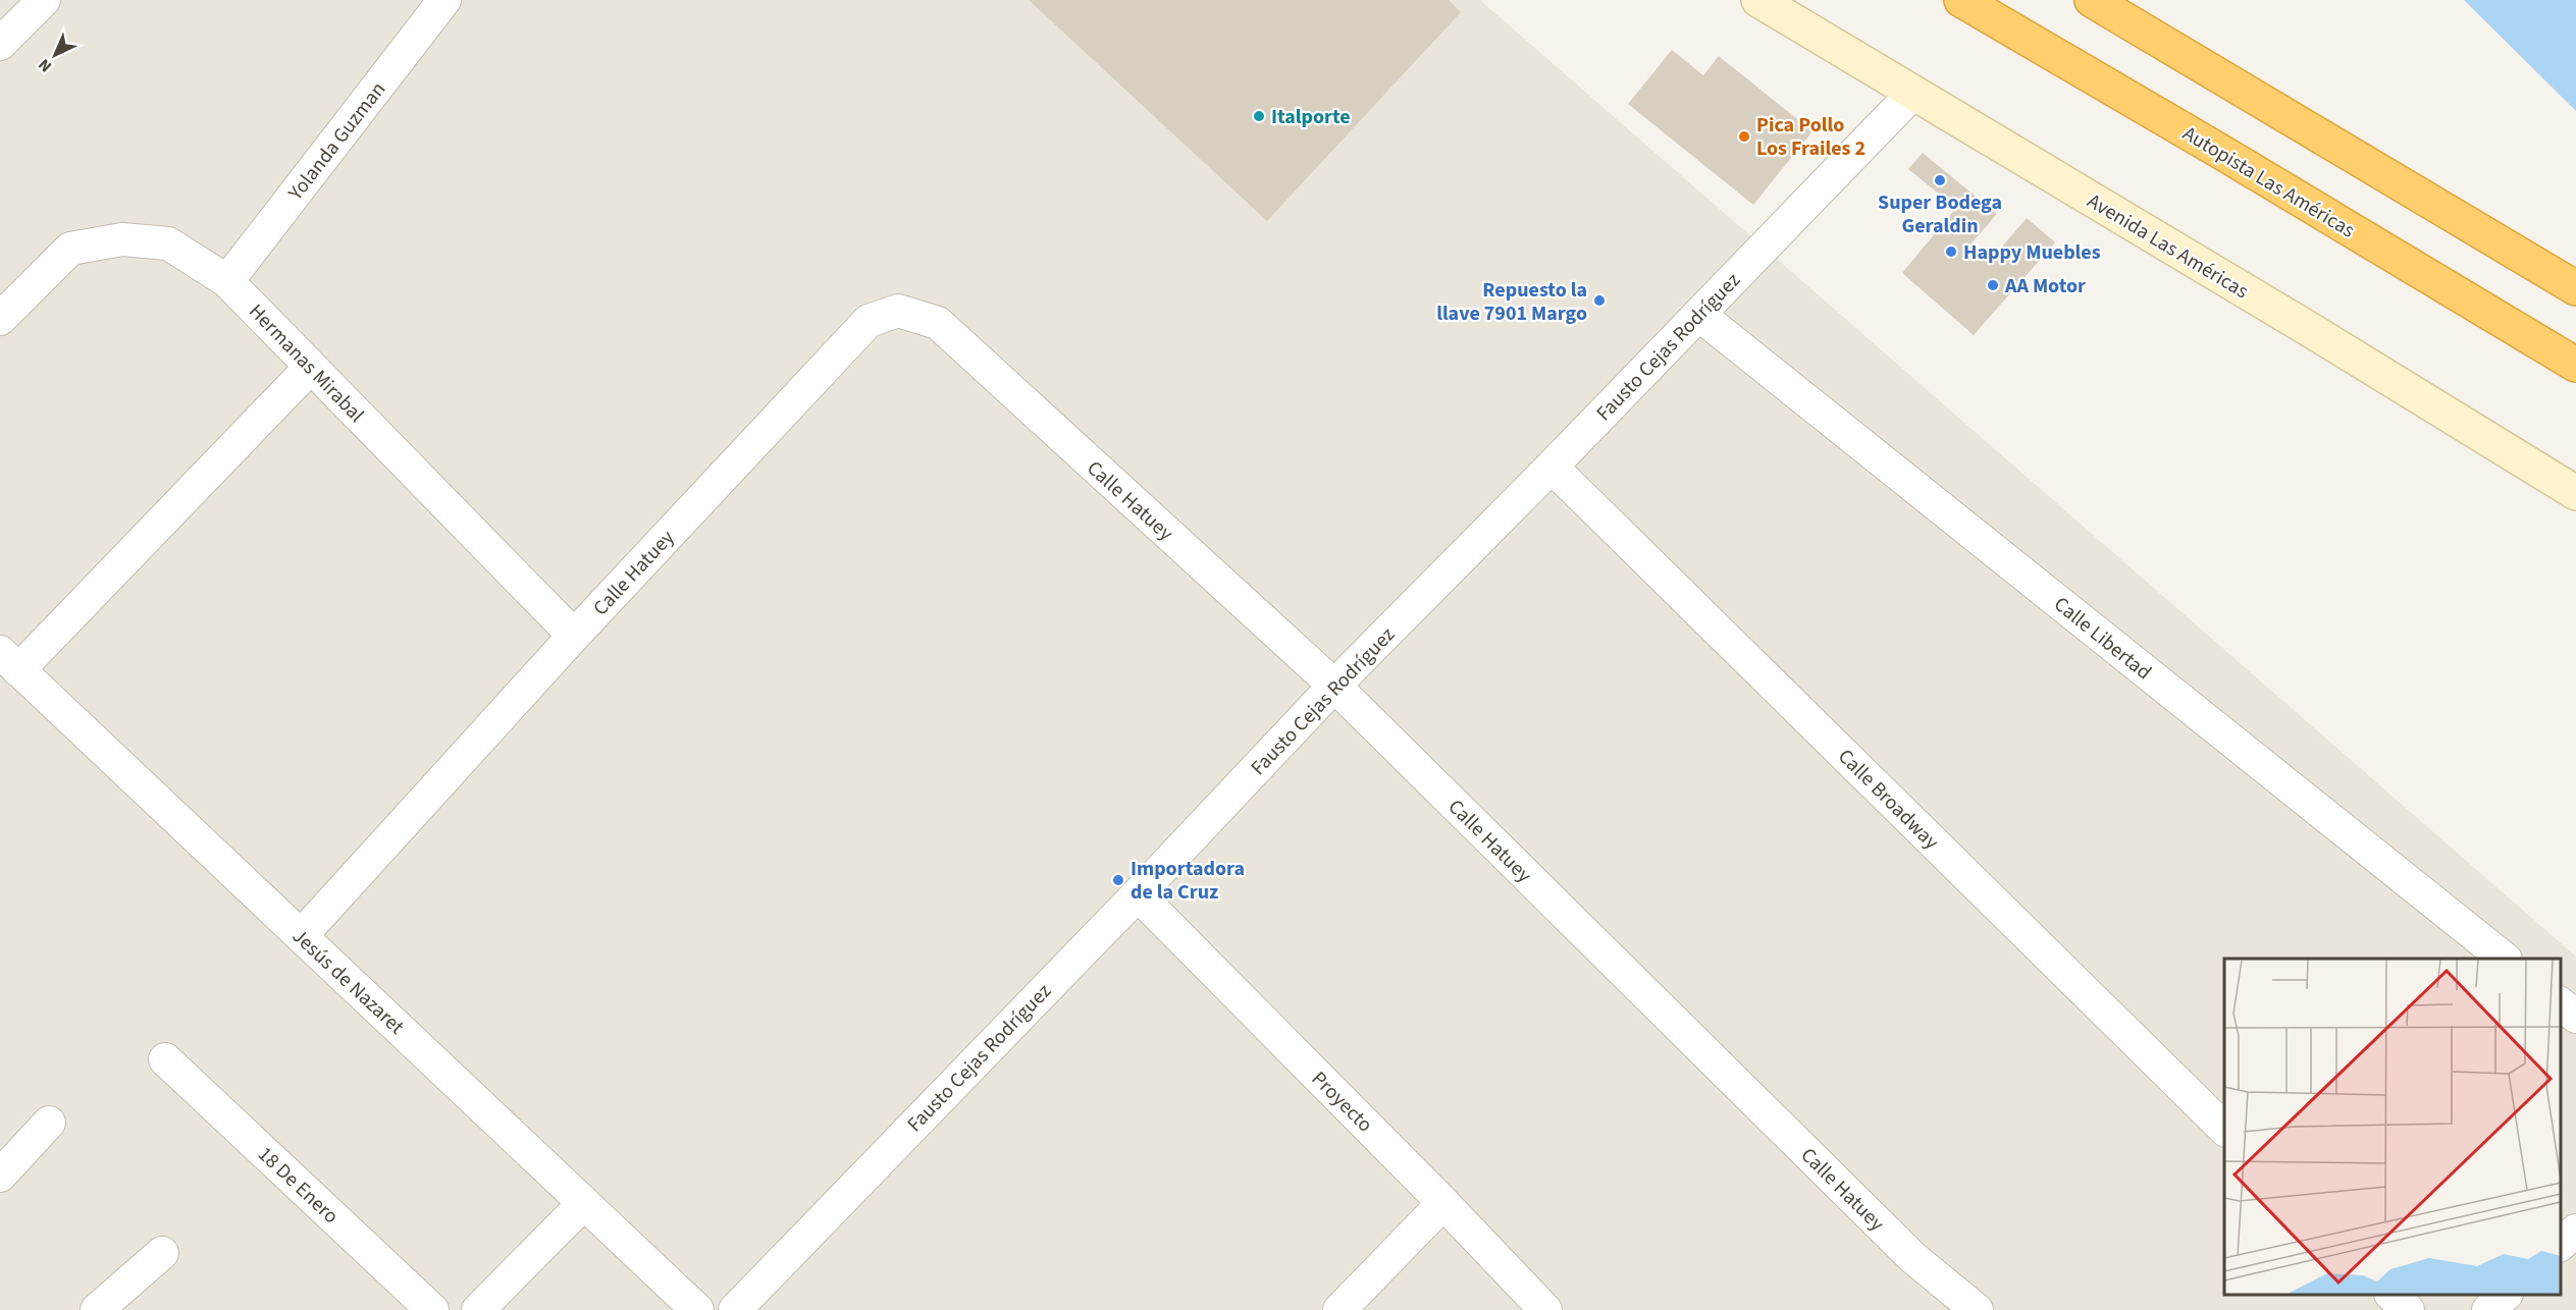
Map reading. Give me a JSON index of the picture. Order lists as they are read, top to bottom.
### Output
{
  "streets": {
    "highway": ["Autopista Las Américas"],
    "main road": ["Avenida Las Américas"],
    "street": [
      "Yolanda Guzman",
      "Fausto Cejas Rodríguez",
      "Hermanas Mirabal",
      "Calle Hatuey",
      "Calle Libertad",
      "Calle Broadway",
      "Jesús de Nazaret",
      "Proyecto",
      "18 De Enero"
    ]
  },
  "crossings": [
    ["Yolanda Guzman", "Hermanas Mirabal"],
    ["Avenida Las Américas", "Fausto Cejas Rodríguez"],
    ["Fausto Cejas Rodríguez", "Calle Hatuey"],
    ["Fausto Cejas Rodríguez", "Calle Libertad"],
    ["Fausto Cejas Rodríguez", "Calle Broadway"],
    ["Fausto Cejas Rodríguez", "Proyecto"],
    ["Hermanas Mirabal", "Calle Hatuey"],
    ["Calle Hatuey", "Jesús de Nazaret"]
  ],
  "places": [
    "Italporte",
    "Pica Pollo Los Frailes 2",
    "Super Bodega Geraldin",
    "Happy Muebles",
    "AA Motor",
    "Repuesto la llave 7901 Margo",
    "Importadora de la Cruz"
  ],
  "north": "bottom left"
}
